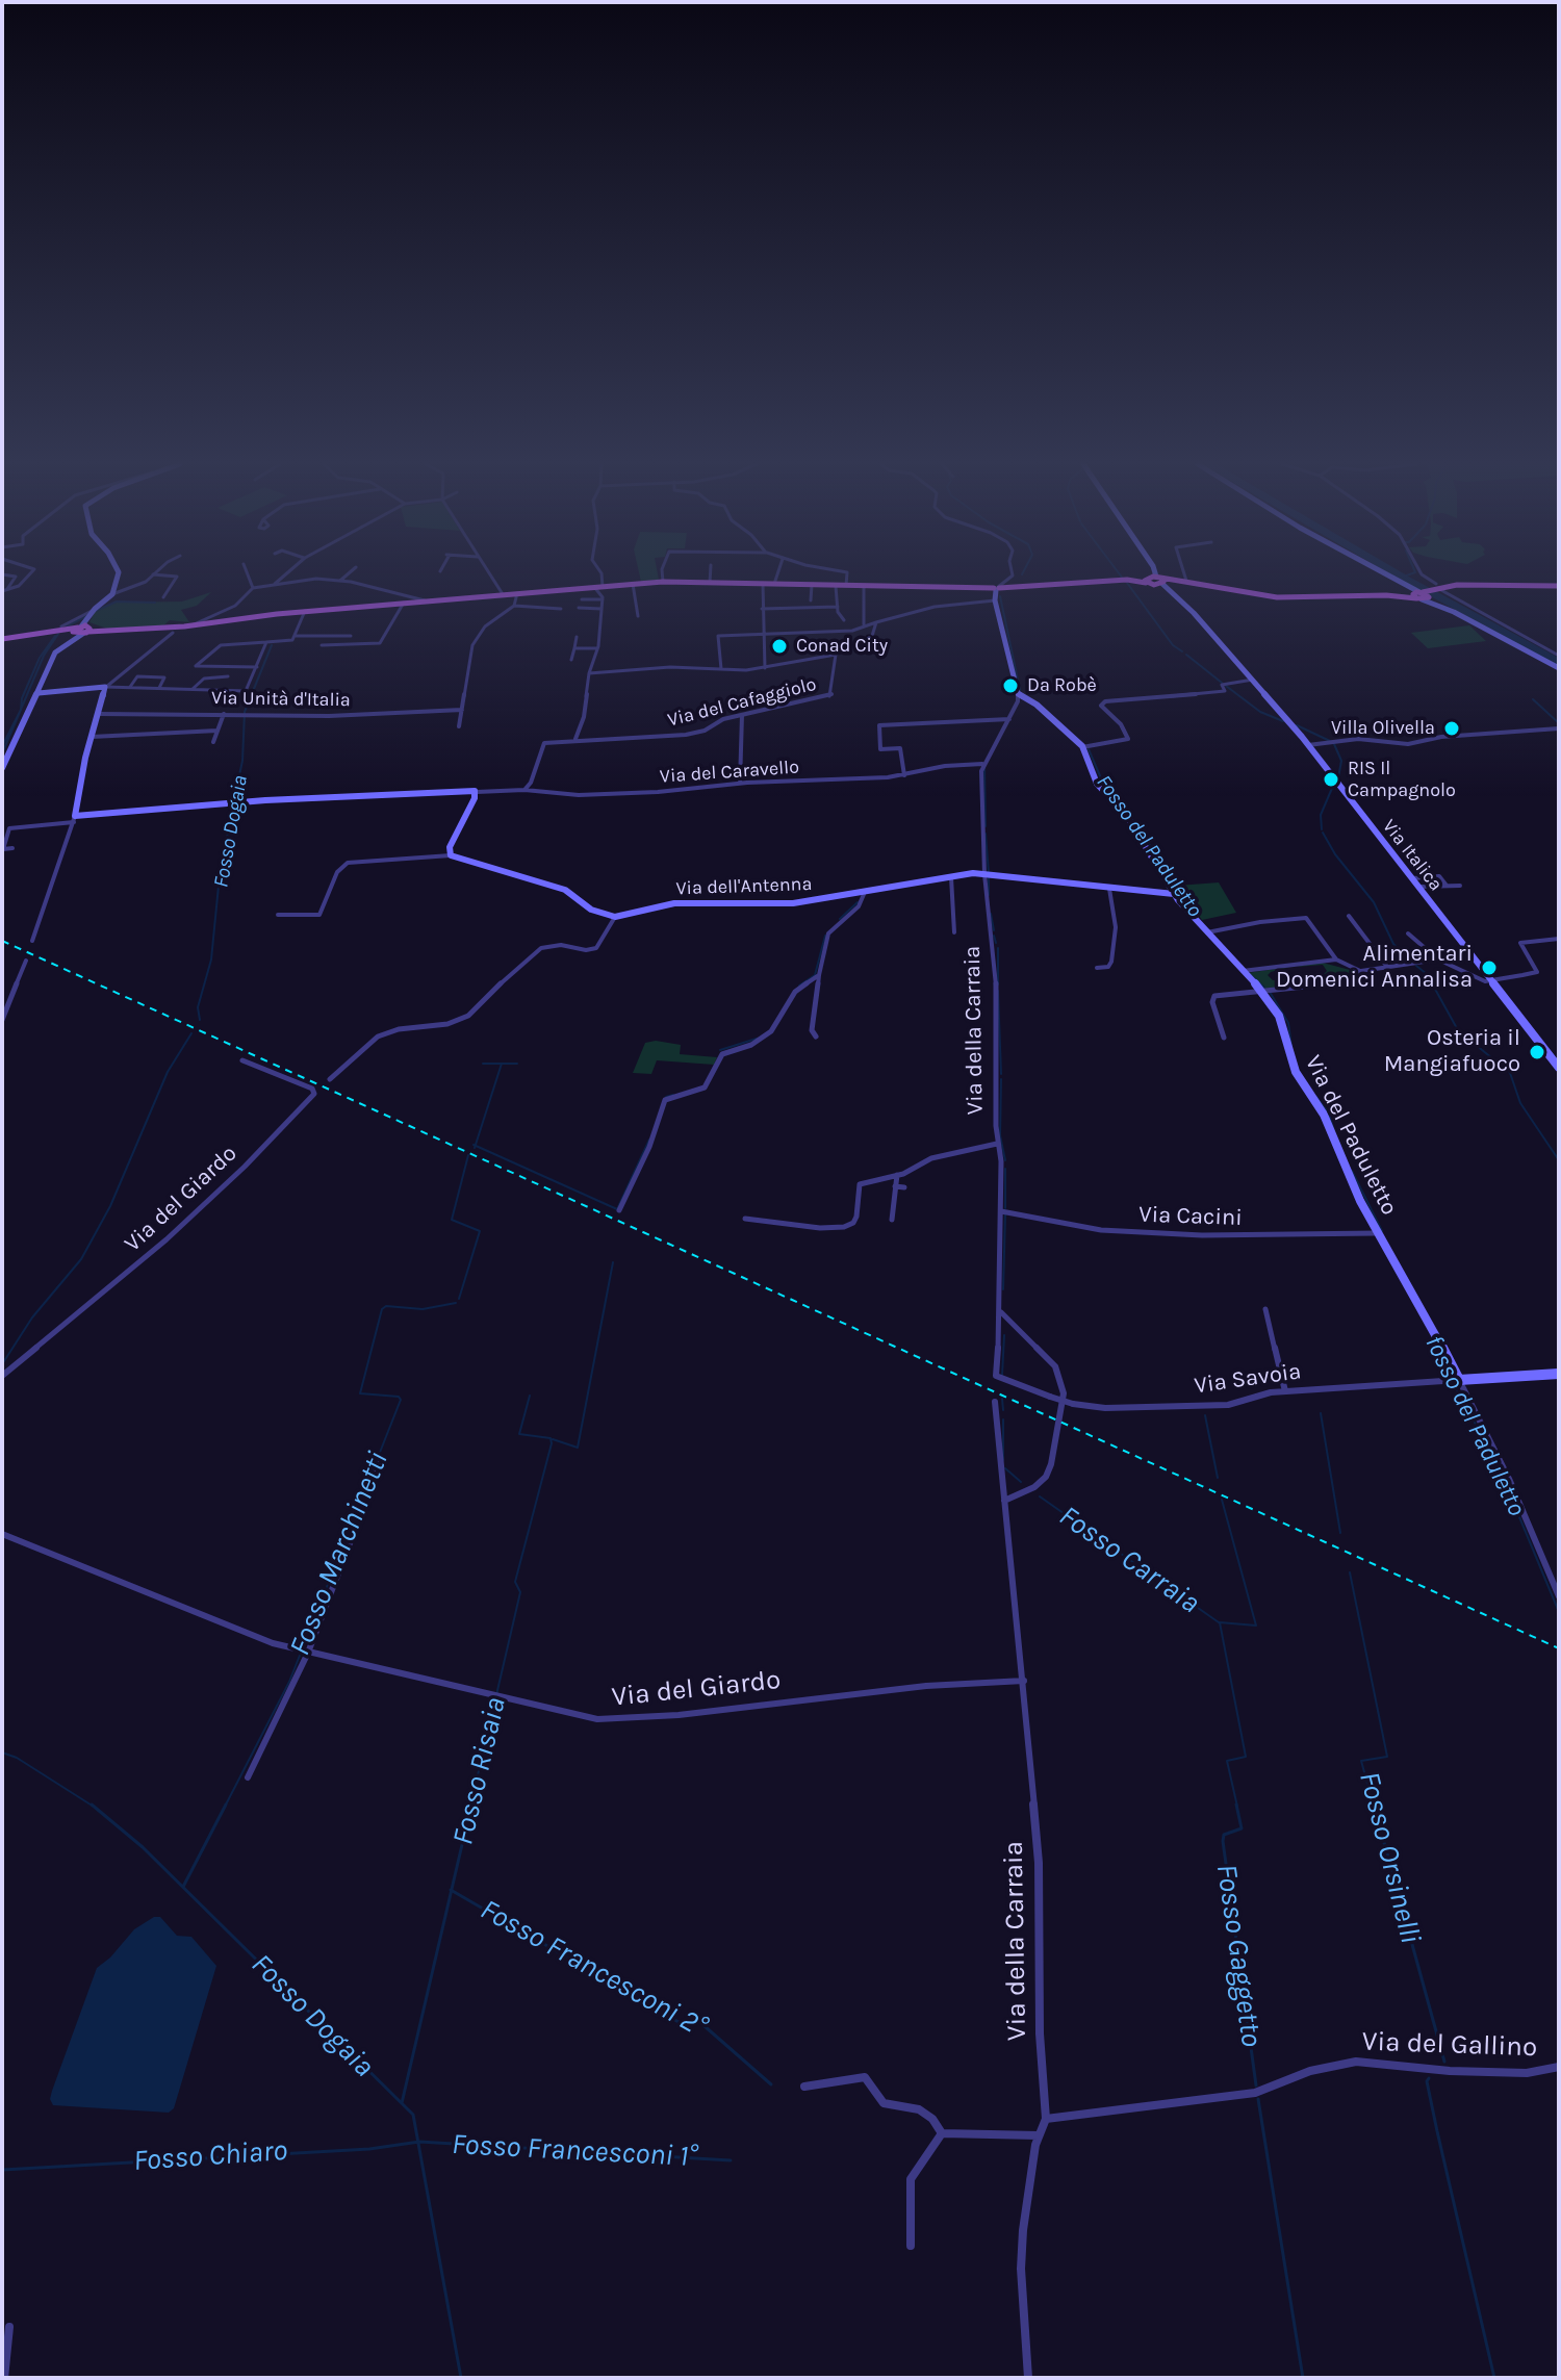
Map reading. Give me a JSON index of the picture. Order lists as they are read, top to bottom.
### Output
{
  "streets": {
    "street": [
      "Via Unità d'Italia",
      "Via del Cafaggiolo",
      "Via del Caravello",
      "Via Italica",
      "Via dell'Antenna",
      "Via della Carraia",
      "Via del Paduletto",
      "Via del Giardo",
      "Via Cacini",
      "Via Savoia",
      "Via del Gallino"
    ]
  },
  "crossings": [
    ["Via del Cafaggiolo", "Via del Caravello"],
    ["Via del Caravello", "Via della Carraia"],
    ["Via dell'Antenna", "Via della Carraia"],
    ["Via dell'Antenna", "Via del Paduletto"],
    ["Via della Carraia", "Via del Giardo"],
    ["Via della Carraia", "Via Cacini"],
    ["Via della Carraia", "Via Savoia"],
    ["Via della Carraia", "Via del Gallino"],
    ["Via del Paduletto", "Via Cacini"],
    ["Via del Paduletto", "Via Savoia"]
  ],
  "water": [
    "Fosso Dogaia",
    "Fosso del Paduletto",
    "fosso del Paduletto",
    "Fosso Marchinetti",
    "Fosso Carraia",
    "Fosso Risaia",
    "Fosso Orsinelli",
    "Fosso Gaggetto",
    "Fosso Francesconi 2°",
    "Fosso Francesconi 1°",
    "Fosso Chiaro"
  ],
  "places": [
    "Conad City",
    "Da Robè",
    "Villa Olivella",
    "RIS Il Campagnolo",
    "Alimentari Domenici Annalisa",
    "Osteria il Mangiafuoco"
  ]
}
